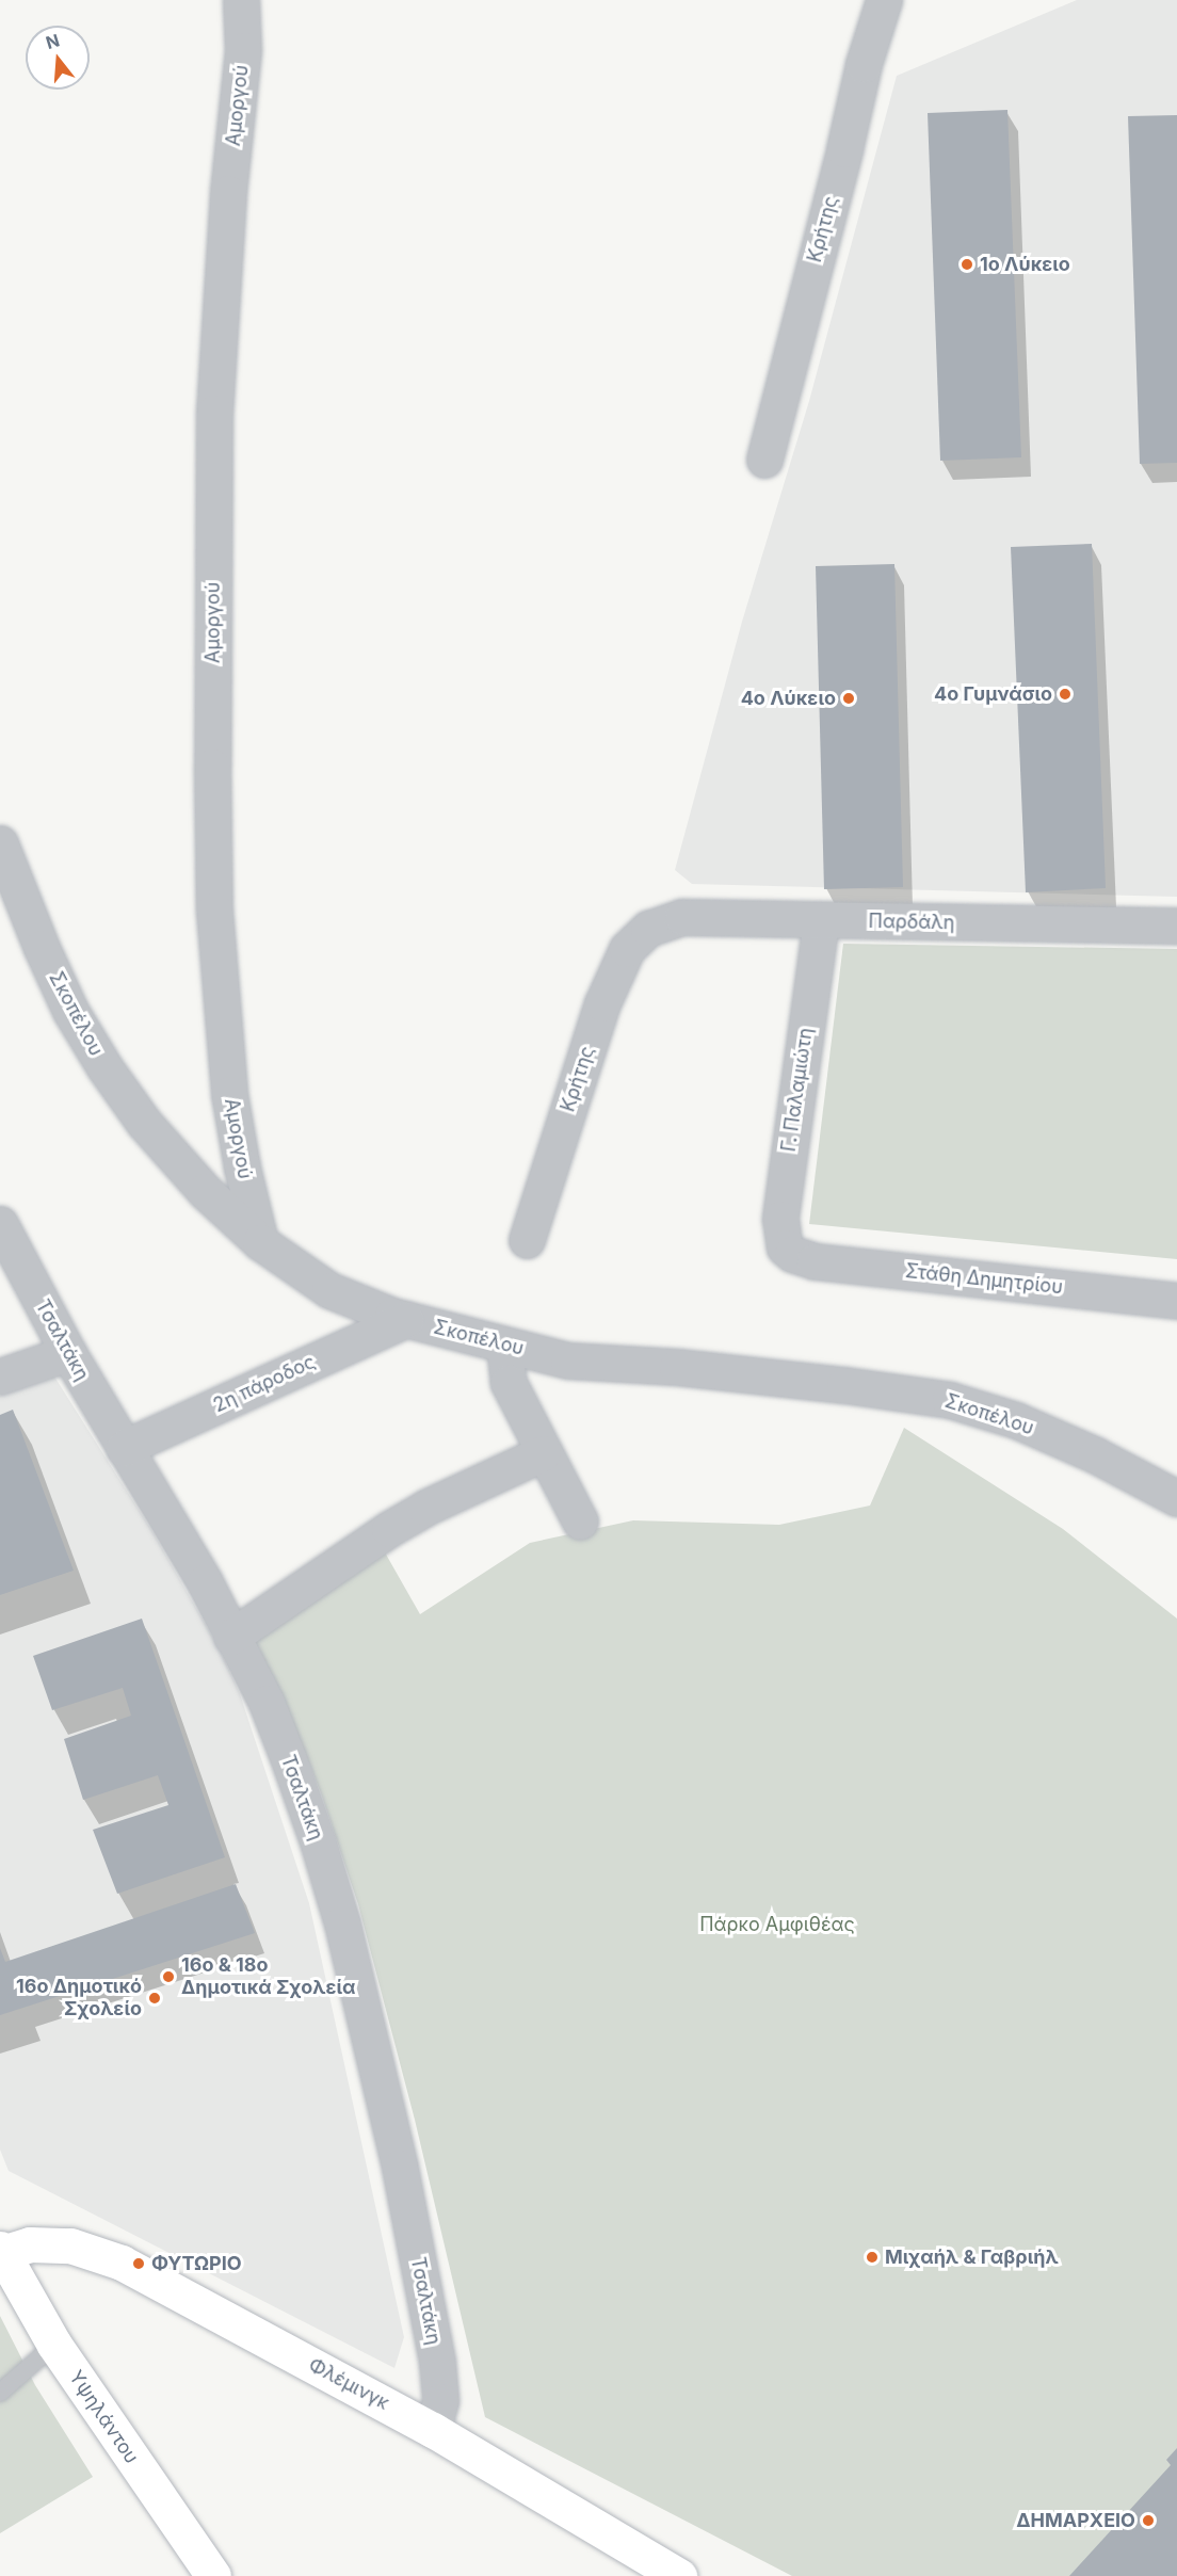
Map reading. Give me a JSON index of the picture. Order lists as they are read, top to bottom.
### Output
{
  "streets": {
    "main road": ["Φλέμινγκ", "Υψηλάντου"],
    "street": [
      "Αμοργού",
      "Κρήτης",
      "Παρδάλη",
      "Σκοπέλου",
      "Γ. Παλαμιώτη",
      "Στάθη Δημητρίου",
      "Τσαλτάκη",
      "2η πάροδος"
    ]
  },
  "crossings": [
    ["Αμοργού", "Σκοπέλου"],
    ["Κρήτης", "Παρδάλη"],
    ["Παρδάλη", "Γ. Παλαμιώτη"],
    ["Σκοπέλου", "2η πάροδος"],
    ["Γ. Παλαμιώτη", "Στάθη Δημητρίου"],
    ["Τσαλτάκη", "2η πάροδος"],
    ["Τσαλτάκη", "Φλέμινγκ"],
    ["Φλέμινγκ", "Υψηλάντου"]
  ],
  "parks": ["Πάρκο Αμφιθέας"],
  "places": [
    "1ο Λύκειο",
    "4ο Γυμνάσιο",
    "4ο Λύκειο",
    "16ο & 18ο Δημοτικά Σχολεία",
    "16ο Δημοτικό Σχολείο",
    "Μιχαήλ & Γαβριήλ",
    "ΦΥΤΩΡΙΟ",
    "ΔΗΜΑΡΧΕΙΟ"
  ],
  "north": "top"
}
